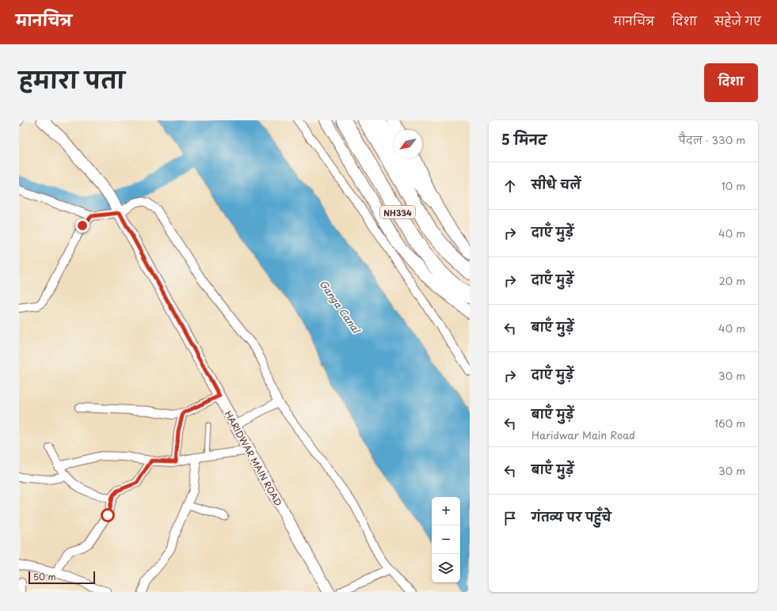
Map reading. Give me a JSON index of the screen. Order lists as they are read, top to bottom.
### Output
{
  "streets": {
    "highway": ["NH334"],
    "main road": ["HARIDWAR MAIN ROAD"]
  },
  "water": ["Ganga Canal"],
  "scale_bar": "50 m",
  "north": "bottom left",
  "page": {
    "header": "मानचित्र",
    "nav": ["मानचित्र", "दिशा", "सहेजे गए"],
    "title": "हमारा पता",
    "buttons": "दिशा",
    "heading": ["5 मिनट", "पैदल · 330 m"],
    "list": [
      ["सीधे चलें", "10 m"],
      ["दाएँ मुड़ें", "40 m"],
      ["दाएँ मुड़ें", "20 m"],
      ["बाएँ मुड़ें", "40 m"],
      ["दाएँ मुड़ें", "30 m"],
      ["बाएँ मुड़ें", "Haridwar Main Road", "160 m"],
      ["बाएँ मुड़ें", "30 m"],
      "गंतव्य पर पहुँचे"
    ],
    "map_buttons": ["+", "−"],
    "scale": "50 m"
  }
}
